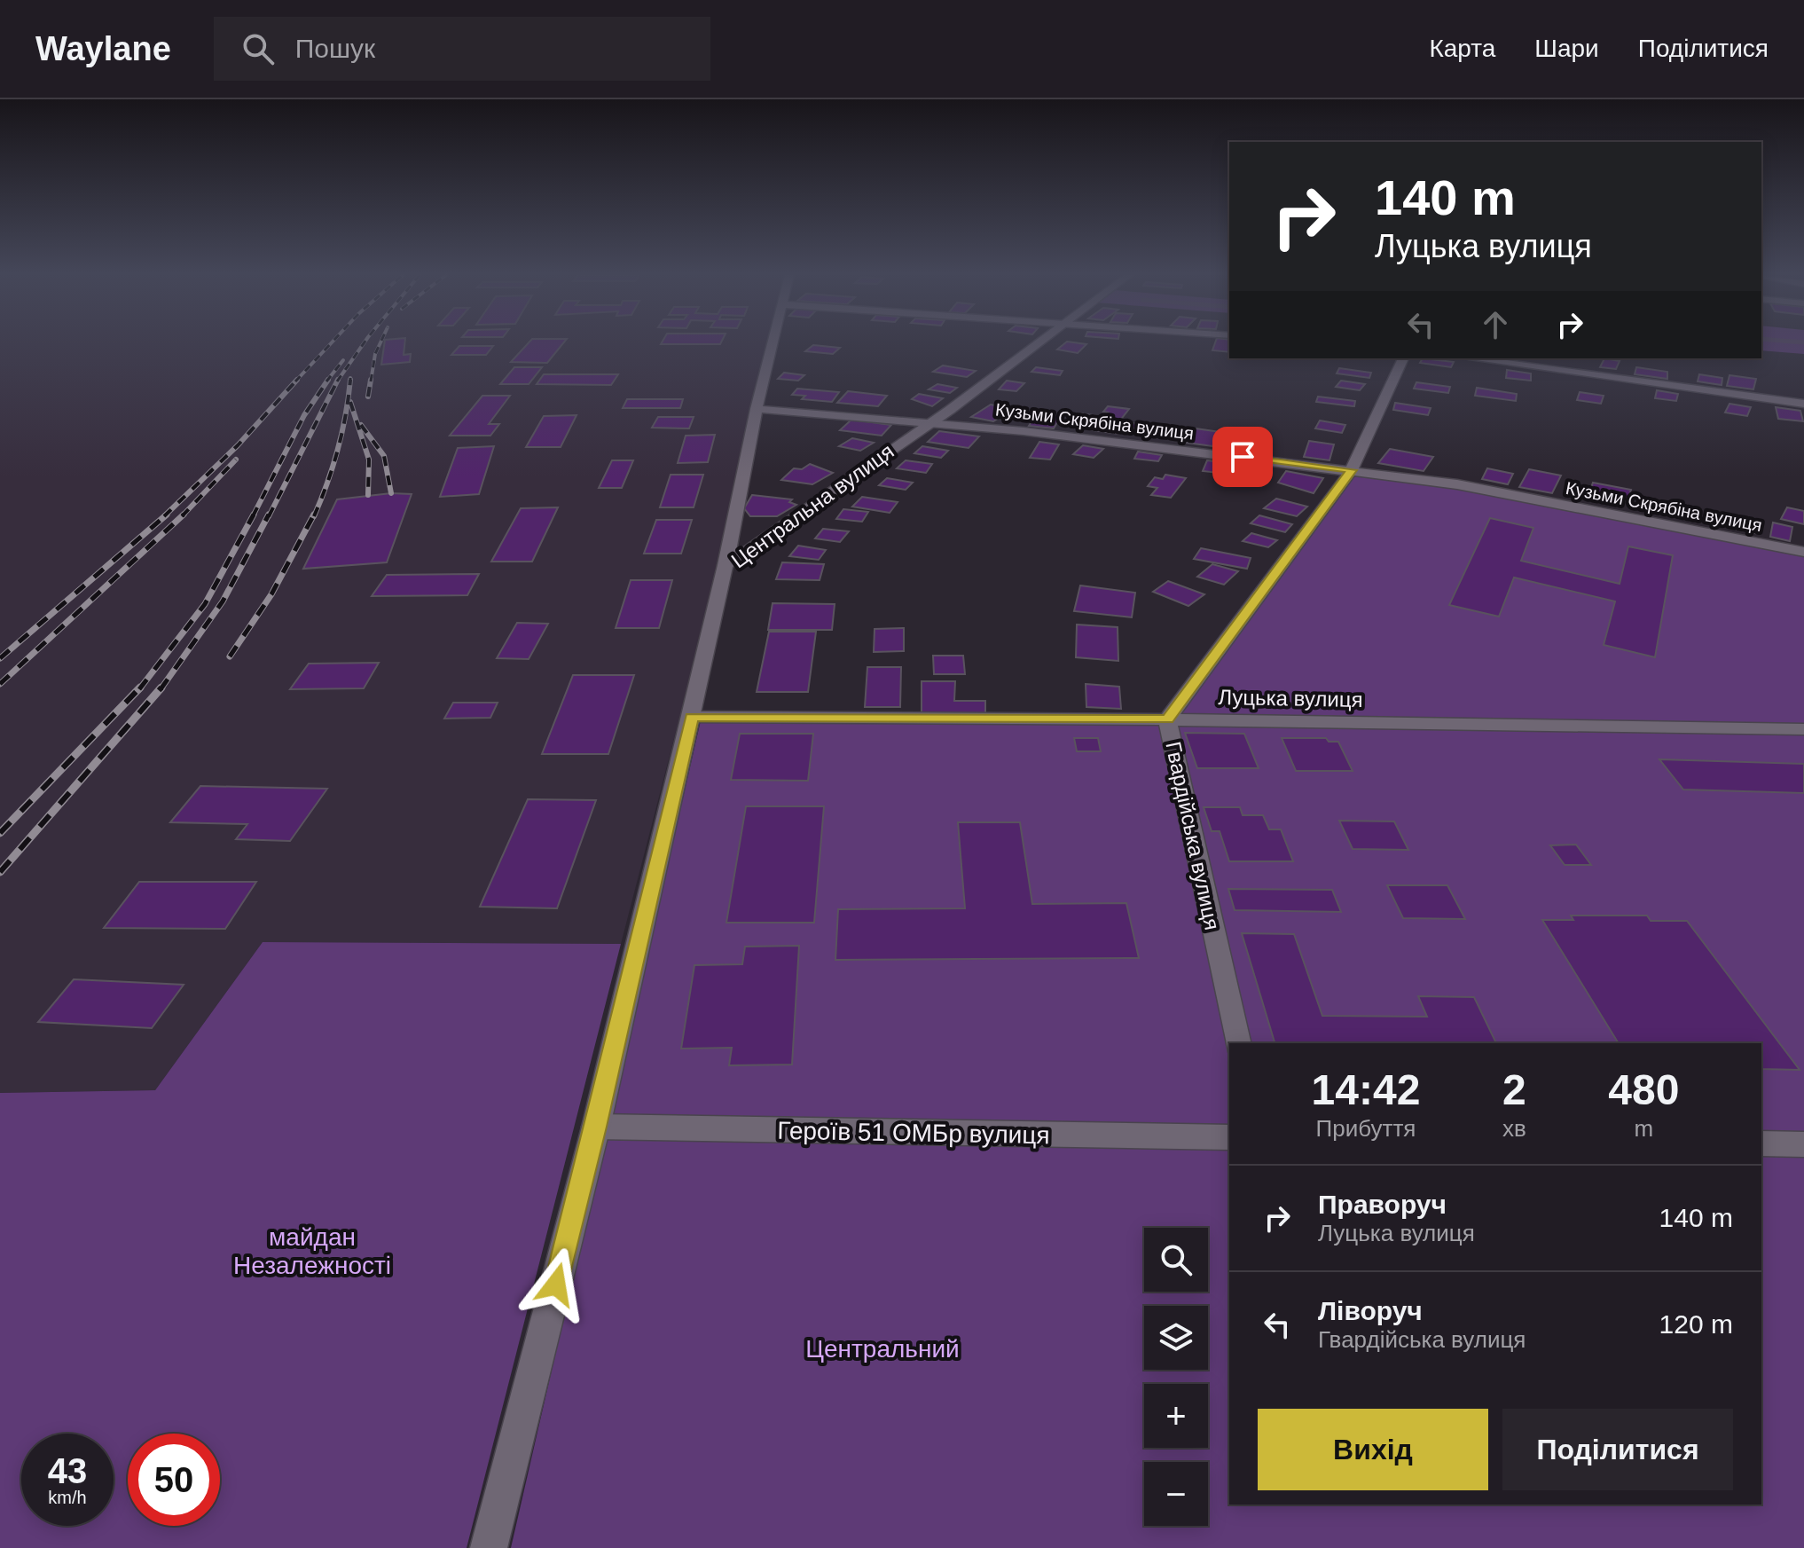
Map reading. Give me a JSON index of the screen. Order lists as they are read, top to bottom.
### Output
{
  "streets": {
    "street": [
      "Кузьми Скрябіна вулиця",
      "Центральна вулиця",
      "Луцька вулиця",
      "Гвардійська вулиця",
      "Героїв 51 ОМБр вулиця"
    ]
  },
  "crossings": [
    ["Кузьми Скрябіна вулиця", "Центральна вулиця"],
    ["Кузьми Скрябіна вулиця", "Гвардійська вулиця"],
    ["Центральна вулиця", "Луцька вулиця"],
    ["Центральна вулиця", "Героїв 51 ОМБр вулиця"],
    ["Луцька вулиця", "Гвардійська вулиця"]
  ],
  "parks": ["майдан Незалежності", "Центральний"],
  "page": {
    "header": "Waylane",
    "search": "Пошук",
    "nav": ["Карта", "Шари", "Поділитися"],
    "turn": ["140 m", "Луцька вулиця"],
    "eta": [
      "14:42",
      "Прибуття",
      "2",
      "хв",
      "480",
      "m"
    ],
    "list": [
      {
        "name": "Праворуч",
        "note": "Луцька вулиця",
        "value": "140 m"
      },
      {
        "name": "Ліворуч",
        "note": "Гвардійська вулиця",
        "value": "120 m"
      }
    ],
    "map_buttons": ["+", "−"],
    "buttons": ["Вихід", "Поділитися"],
    "speed": "43 km/h",
    "limit": "50"
  }
}
